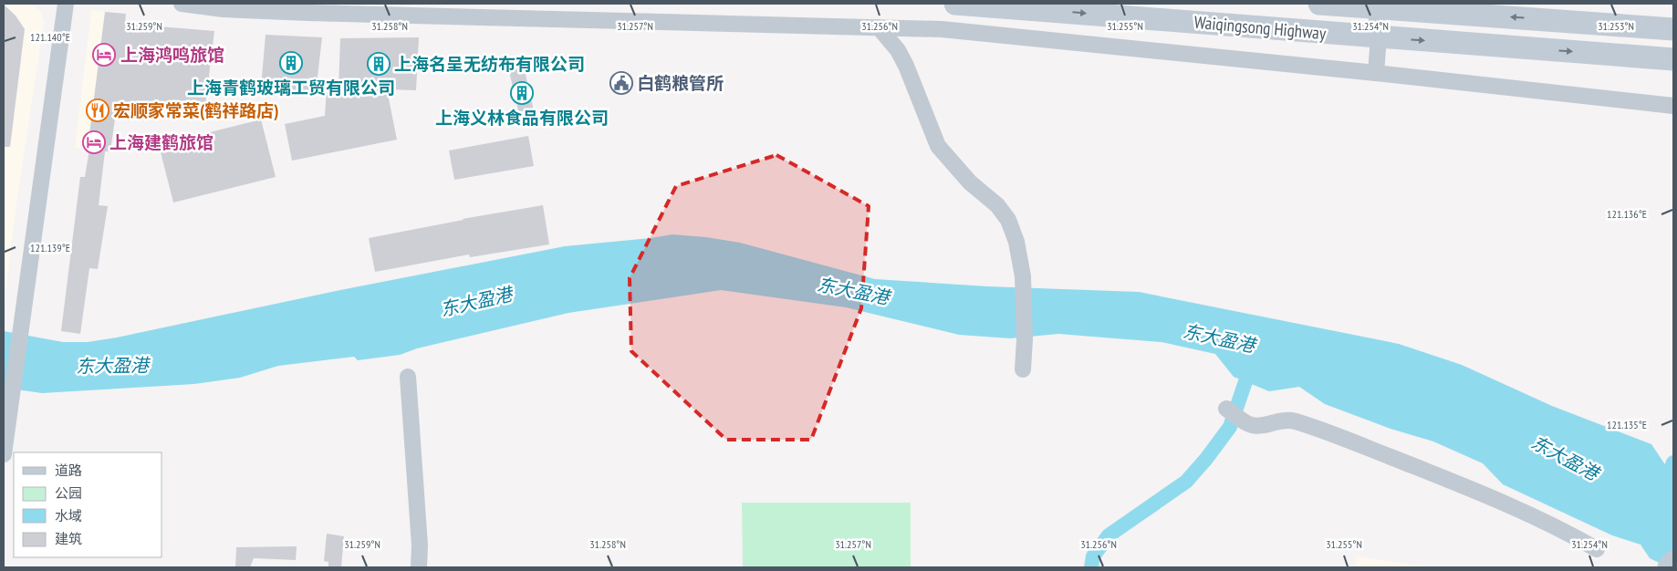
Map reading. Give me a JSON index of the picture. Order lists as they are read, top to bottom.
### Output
{
  "streets": {
    "main road": ["Waiqingsong Highway"]
  },
  "water": ["东大盈港"],
  "places": {
    "hotel": ["上海鸿鸣旅馆", "上海建鹤旅馆"],
    "building": ["上海青鹤玻璃工贸有限公司", "上海名呈无纺布有限公司", "上海义林食品有限公司"],
    "public building": ["白鹤粮管所"],
    "restaurant": ["宏顺家常菜(鹤祥路店)"]
  },
  "legend": [
    "道路",
    "公园",
    "水域",
    "建筑"
  ],
  "coordinates": [
    "31.253°N",
    "31.259°N",
    "31.258°N",
    "31.257°N",
    "31.256°N",
    "31.255°N",
    "31.254°N",
    "121.140°E",
    "121.136°E",
    "121.139°E",
    "121.135°E"
  ]
}
